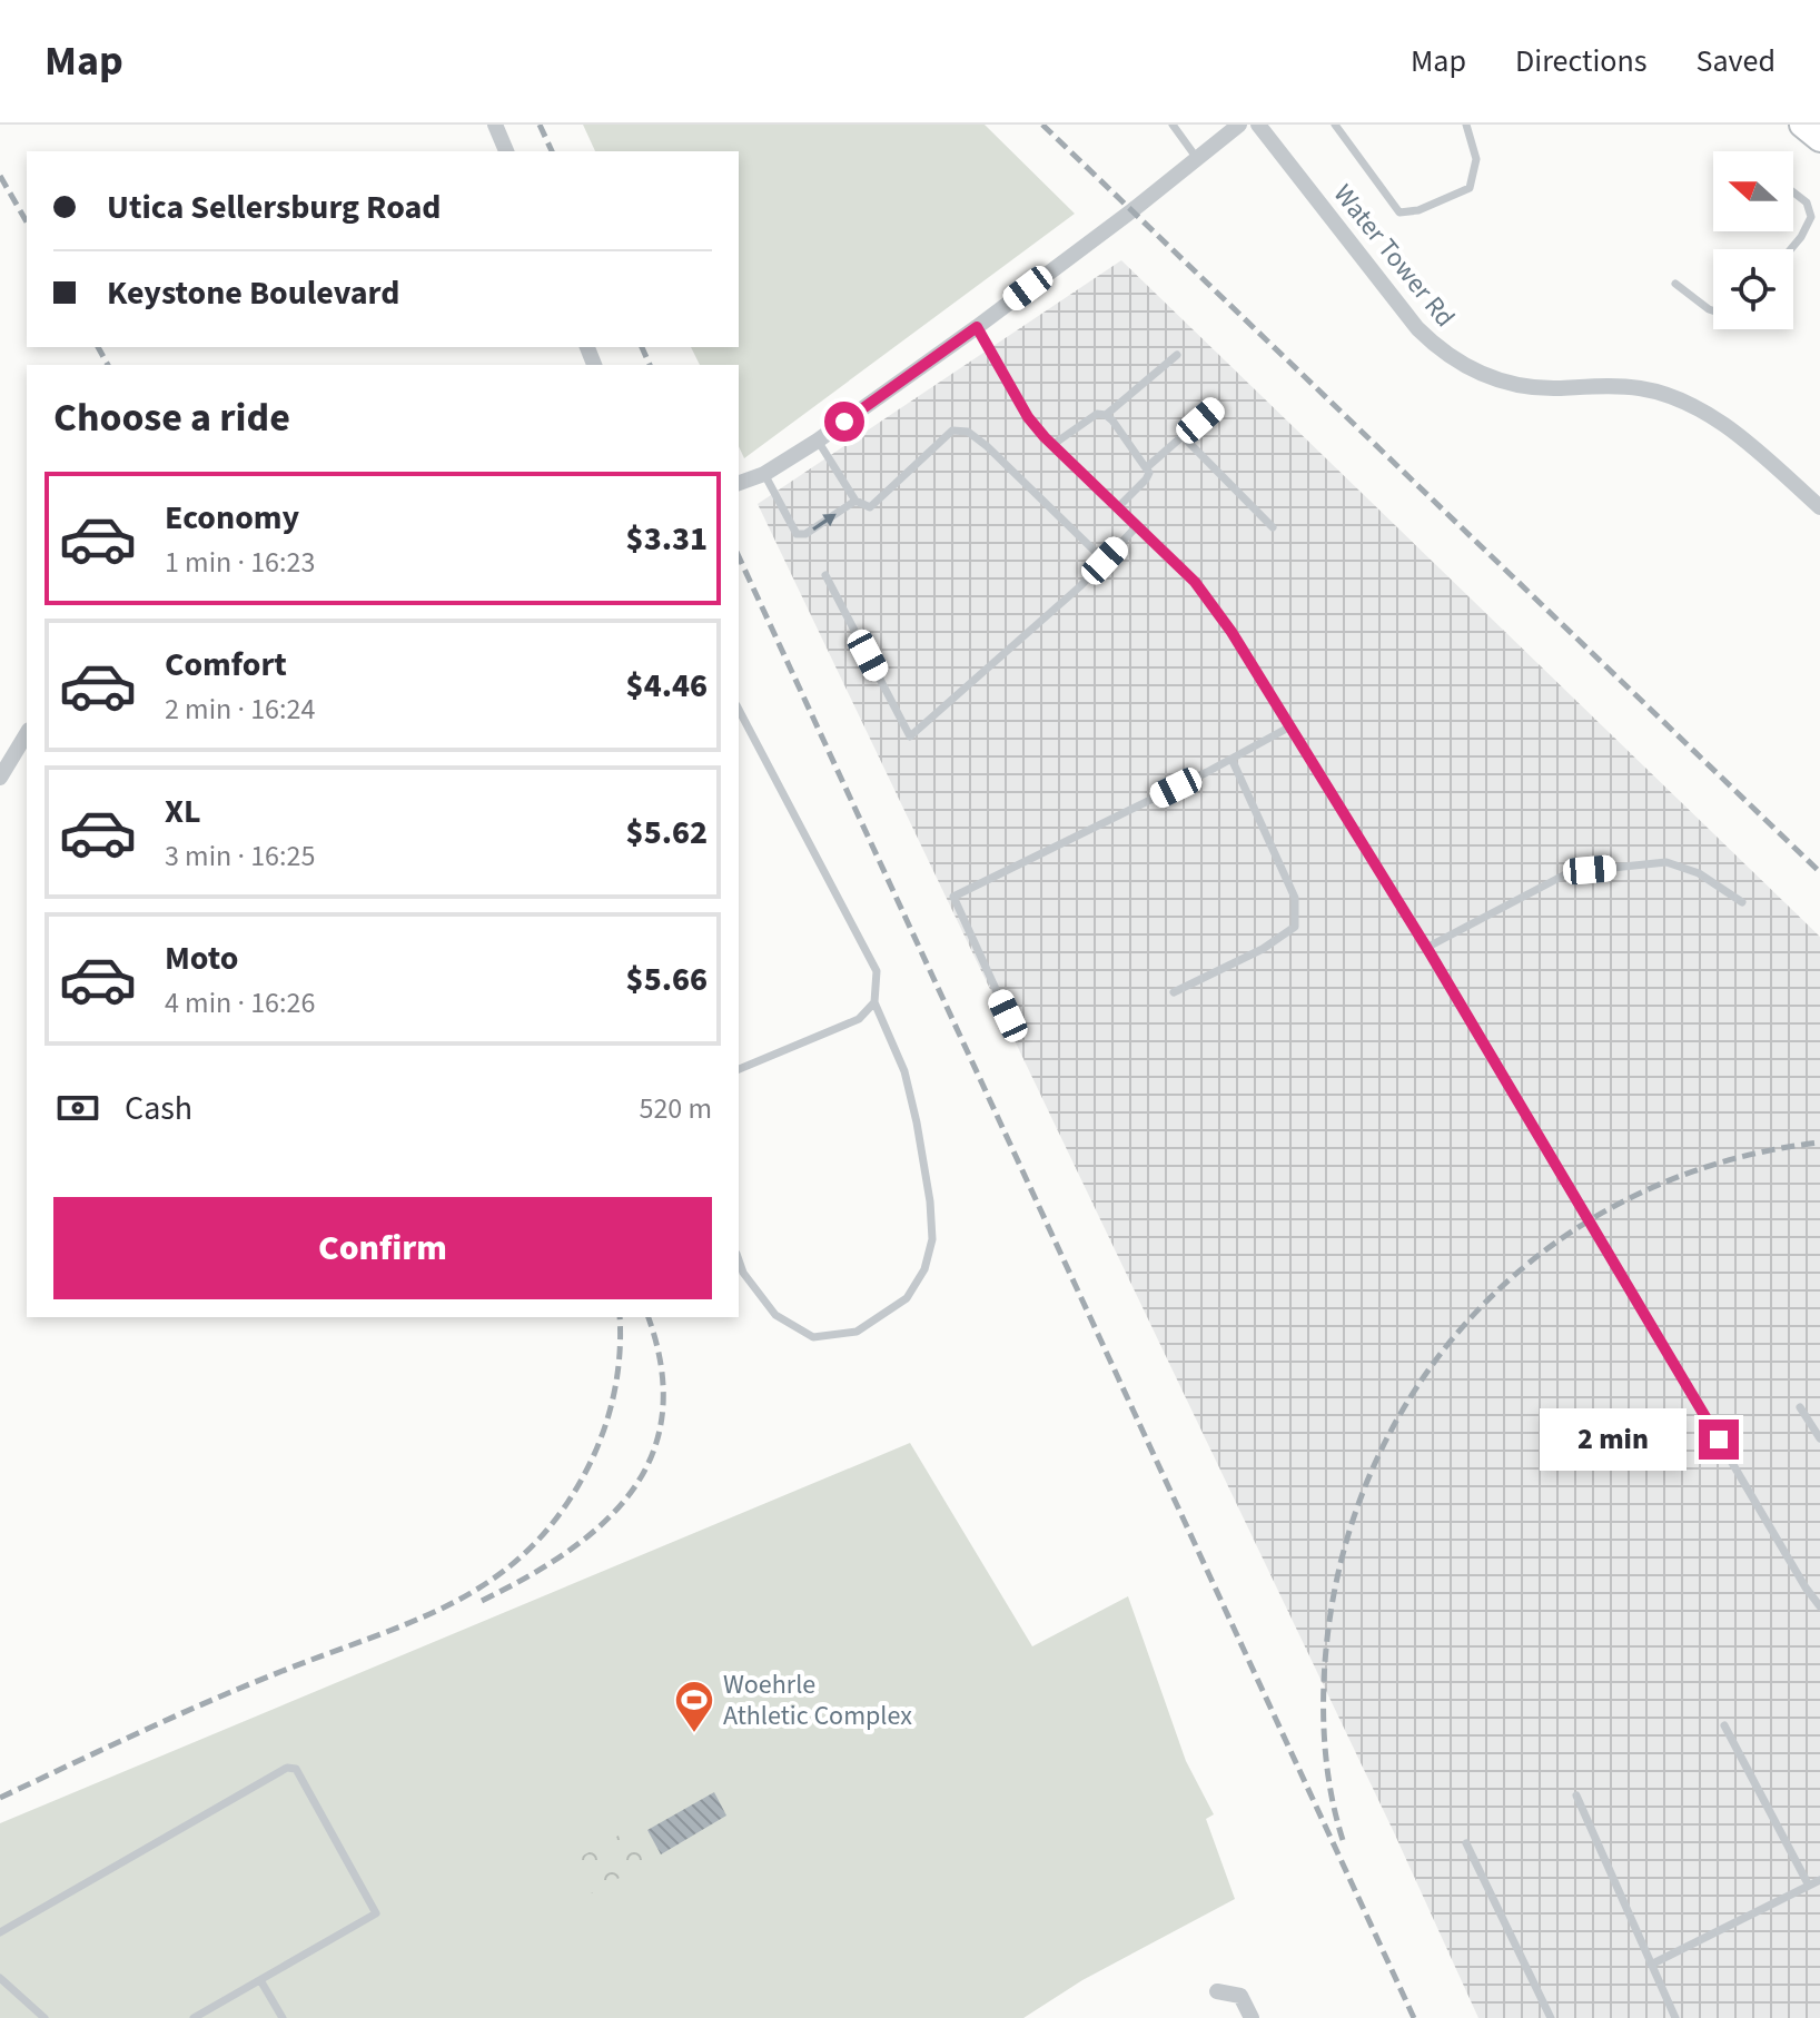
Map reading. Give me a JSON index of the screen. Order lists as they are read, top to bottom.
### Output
{
  "streets": {
    "street": ["Water Tower Rd"]
  },
  "places": {
    "sports": ["Woehrle Athletic Complex"]
  },
  "north": "left",
  "page": {
    "header": "Map",
    "nav": ["Map", "Directions", "Saved"],
    "banner": ["Utica Sellersburg Road", "Keystone Boulevard"],
    "heading": "Choose a ride",
    "list": [
      {
        "name": "Economy",
        "note": "1 min · 16:23",
        "value": "$3.31"
      },
      {
        "name": "Comfort",
        "note": "2 min · 16:24",
        "value": "$4.46"
      },
      {
        "name": "XL",
        "note": "3 min · 16:25",
        "value": "$5.62"
      },
      {
        "name": "Moto",
        "note": "4 min · 16:26",
        "value": "$5.66"
      }
    ],
    "pay": ["Cash", "520 m"],
    "buttons": "Confirm",
    "bubble": "2 min"
  }
}
